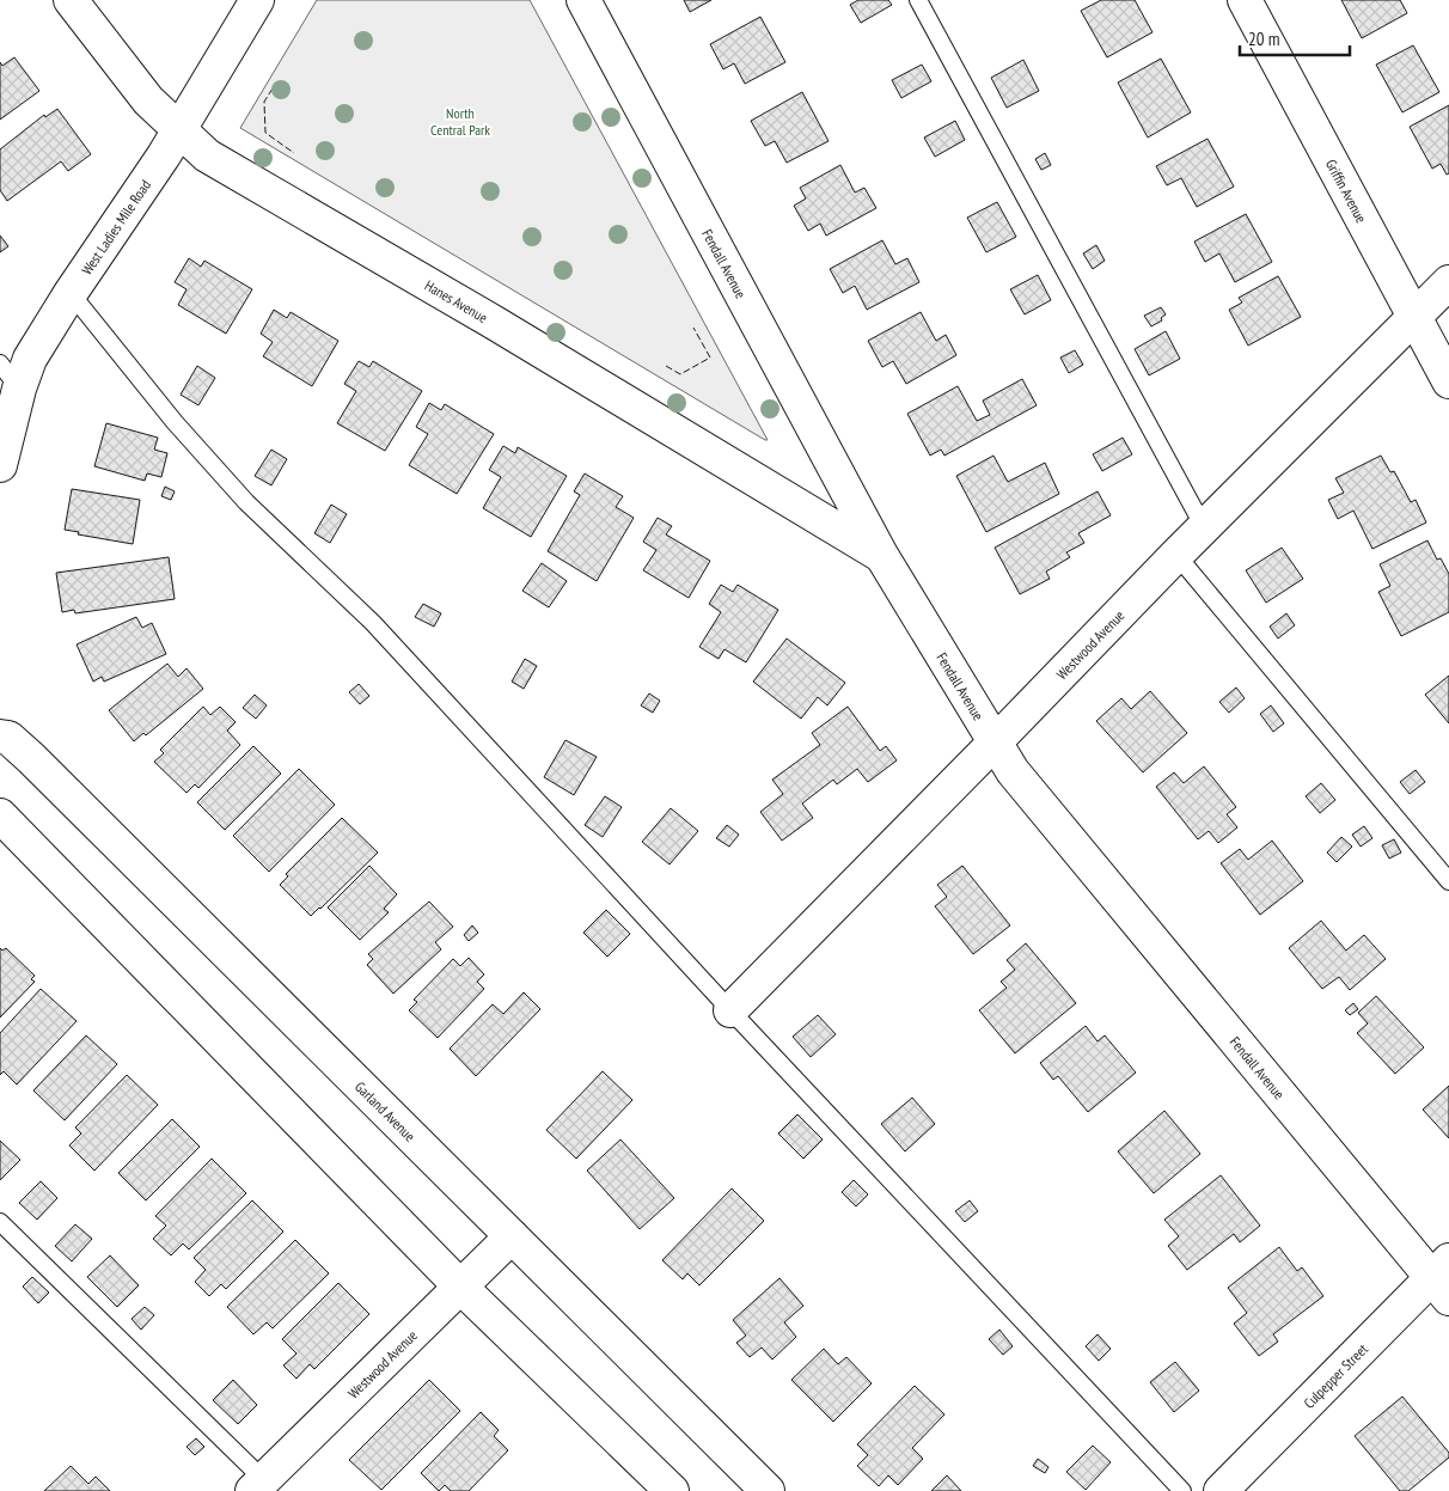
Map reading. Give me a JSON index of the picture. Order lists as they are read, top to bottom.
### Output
{
  "streets": {
    "street": [
      "Griffin Avenue",
      "West Ladies Mile Road",
      "Fendall Avenue",
      "Hanes Avenue",
      "Westwood Avenue",
      "Garland Avenue",
      "Culpepper Street"
    ]
  },
  "crossings": [
    ["Griffin Avenue", "Westwood Avenue"],
    ["West Ladies Mile Road", "Hanes Avenue"],
    ["Fendall Avenue", "Hanes Avenue"],
    ["Fendall Avenue", "Westwood Avenue"],
    ["Fendall Avenue", "Culpepper Street"],
    ["Westwood Avenue", "Garland Avenue"]
  ],
  "parks": ["North Central Park"],
  "scale_bar": "20 m"
}
